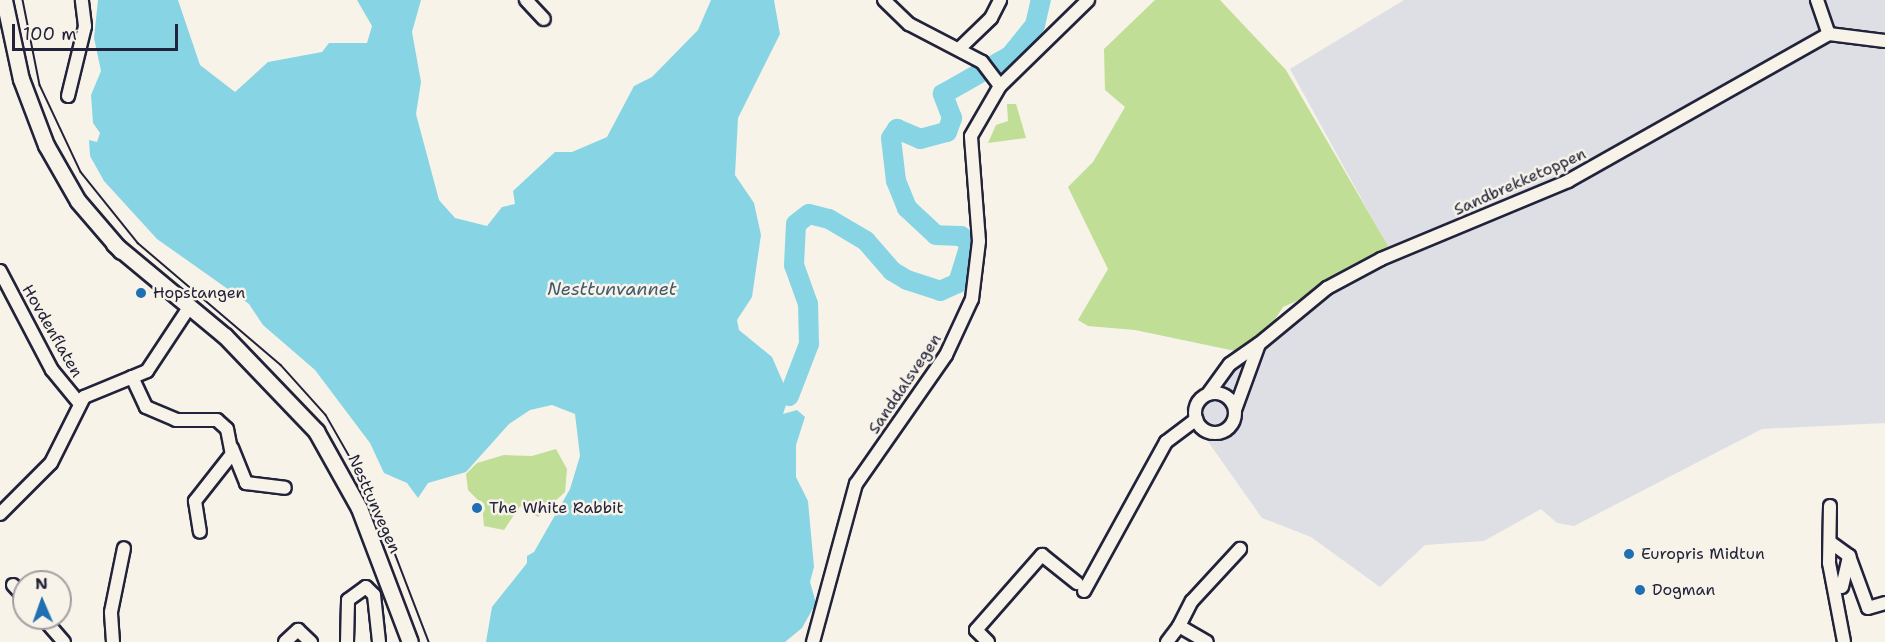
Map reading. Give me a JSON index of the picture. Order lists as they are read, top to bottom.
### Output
{
  "streets": {
    "main road": ["Nesttunvegen"],
    "street": ["Sandbrekketoppen", "Hovdenflaten", "Sanddalsvegen"]
  },
  "water": ["Nesttunvannet"],
  "places": [
    "Hopstangen",
    "The White Rabbit",
    "Europris Midtun",
    "Dogman"
  ],
  "scale_bar": "100 m",
  "north": "top"
}
